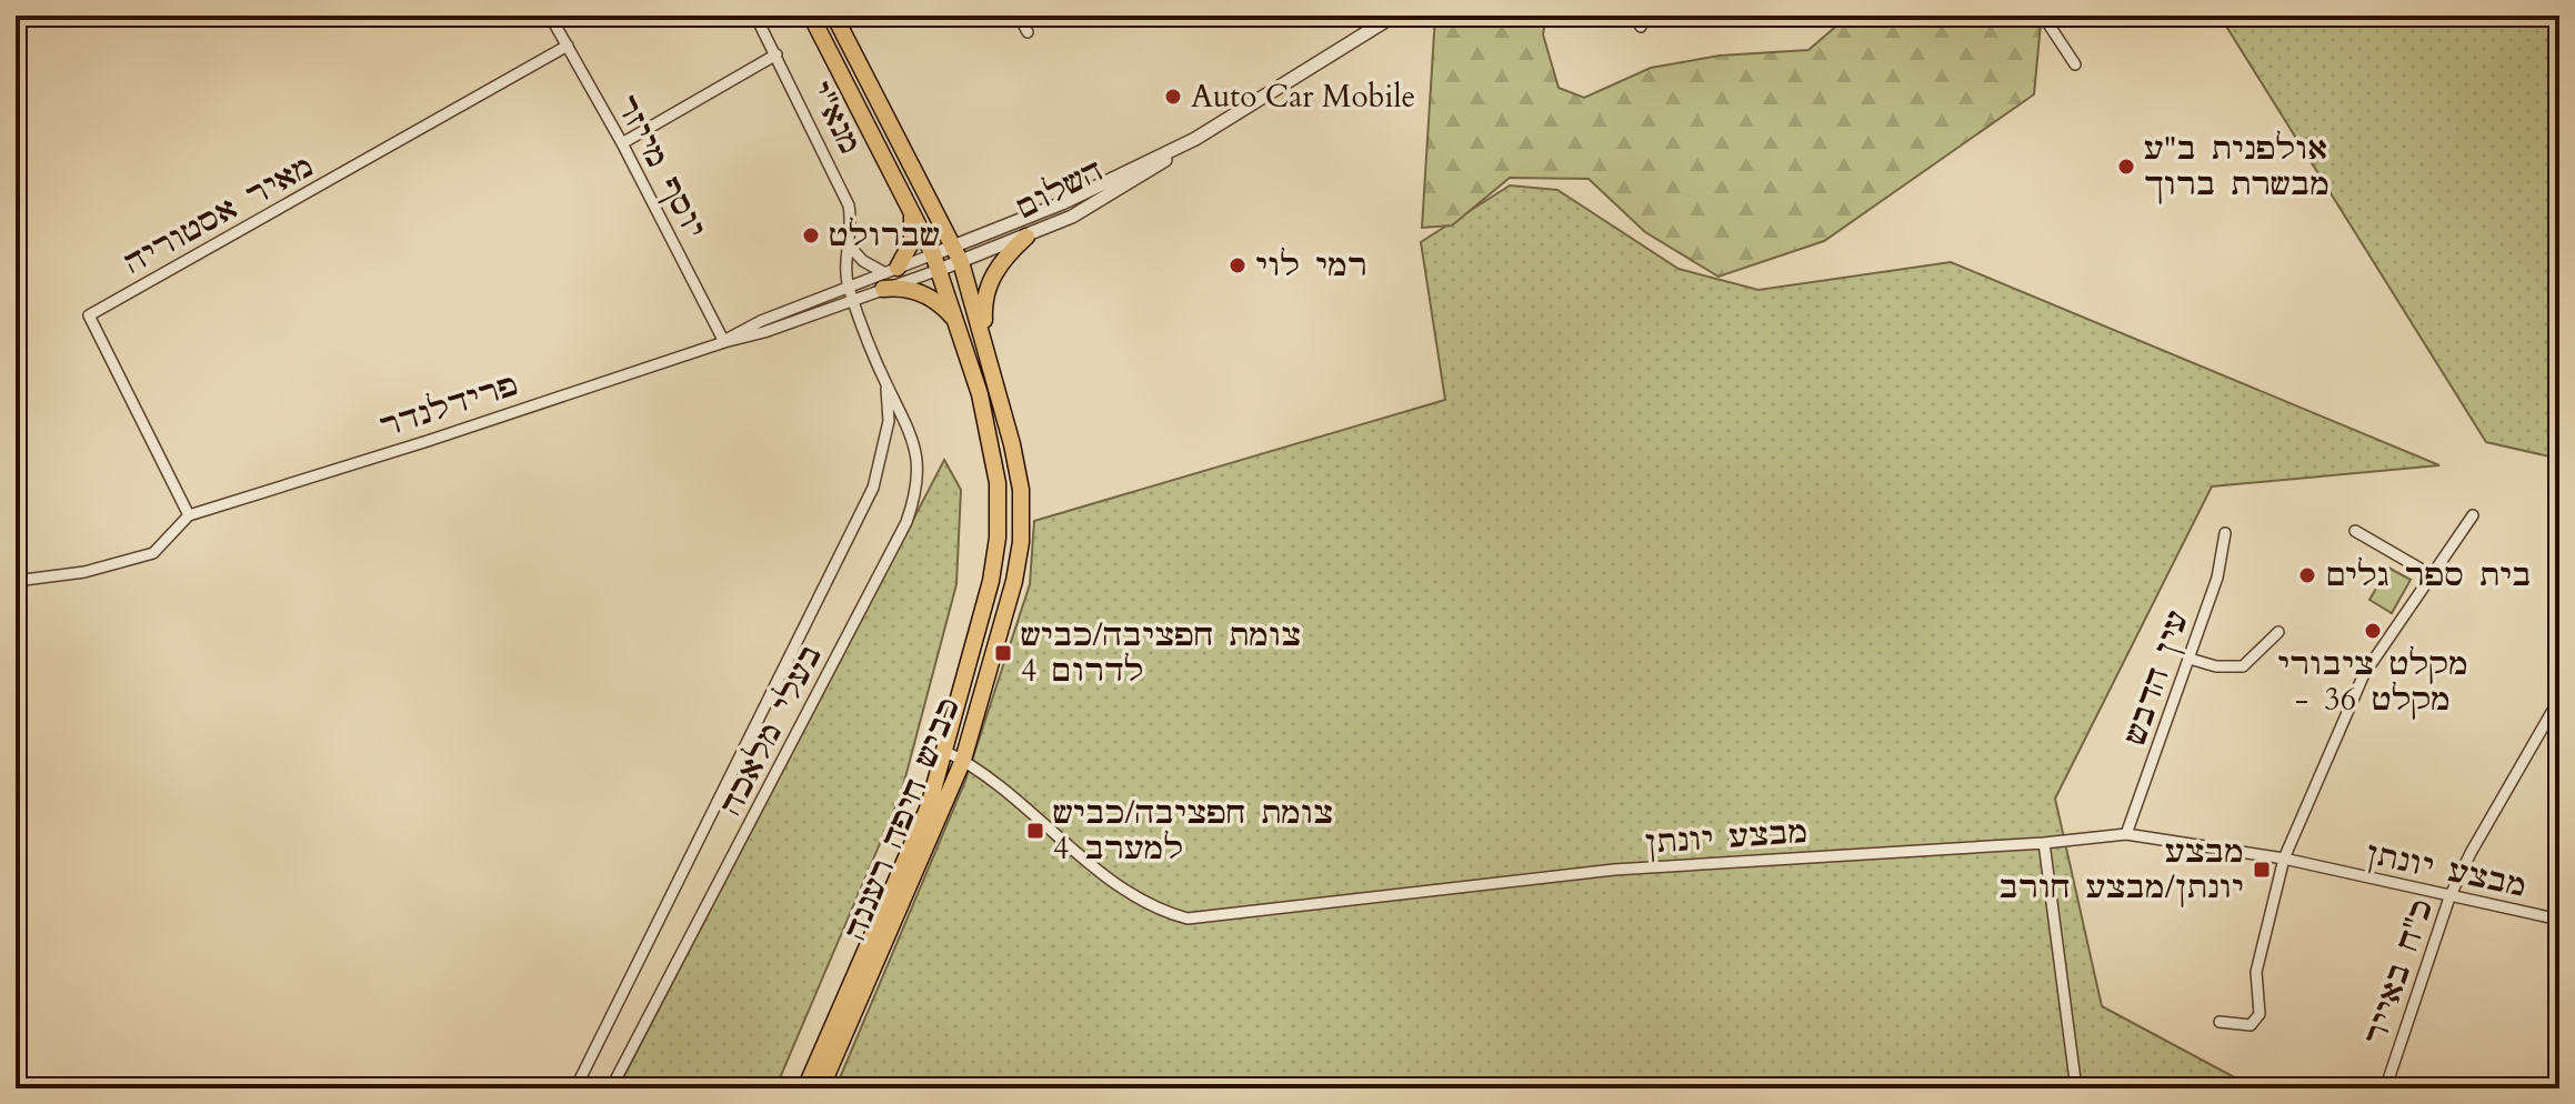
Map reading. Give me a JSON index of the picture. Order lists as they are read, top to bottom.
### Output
{
  "streets": {
    "highway": ["כביש חיפה רעננה"],
    "street": [
      "מנא\"י",
      "יוסף מייזר",
      "השלום",
      "מאיר אסטוריה",
      "פרידלנדר",
      "עין הדבש",
      "בעלי מלאכה",
      "מבצע יונתן",
      "כ\"ח באייר"
    ]
  },
  "crossings": [
    ["מנא\"י", "פרידלנדר"],
    ["מנא\"י", "בעלי מלאכה"],
    ["יוסף מייזר", "מאיר אסטוריה"],
    ["יוסף מייזר", "פרידלנדר"],
    ["השלום", "פרידלנדר"],
    ["השלום", "כביש חיפה רעננה"],
    ["מאיר אסטוריה", "פרידלנדר"],
    ["פרידלנדר", "בעלי מלאכה"],
    ["פרידלנדר", "כביש חיפה רעננה"],
    ["עין הדבש", "מבצע יונתן"],
    ["כביש חיפה רעננה", "מבצע יונתן"],
    ["מבצע יונתן", "כ\"ח באייר"]
  ],
  "places": {
    "other": [
      "Auto Car Mobile",
      "אולפנית ב\"ע מבשרת ברוך",
      "שברולט",
      "רמי לוי",
      "בית ספר גלים",
      "מקלט ציבורי - מקלט 36"
    ],
    "transit": ["צומת חפציבה/כביש 4 לדרום", "צומת חפציבה/כביש 4 למערב", "מבצע יונתן/מבצע חורב"]
  }
}
